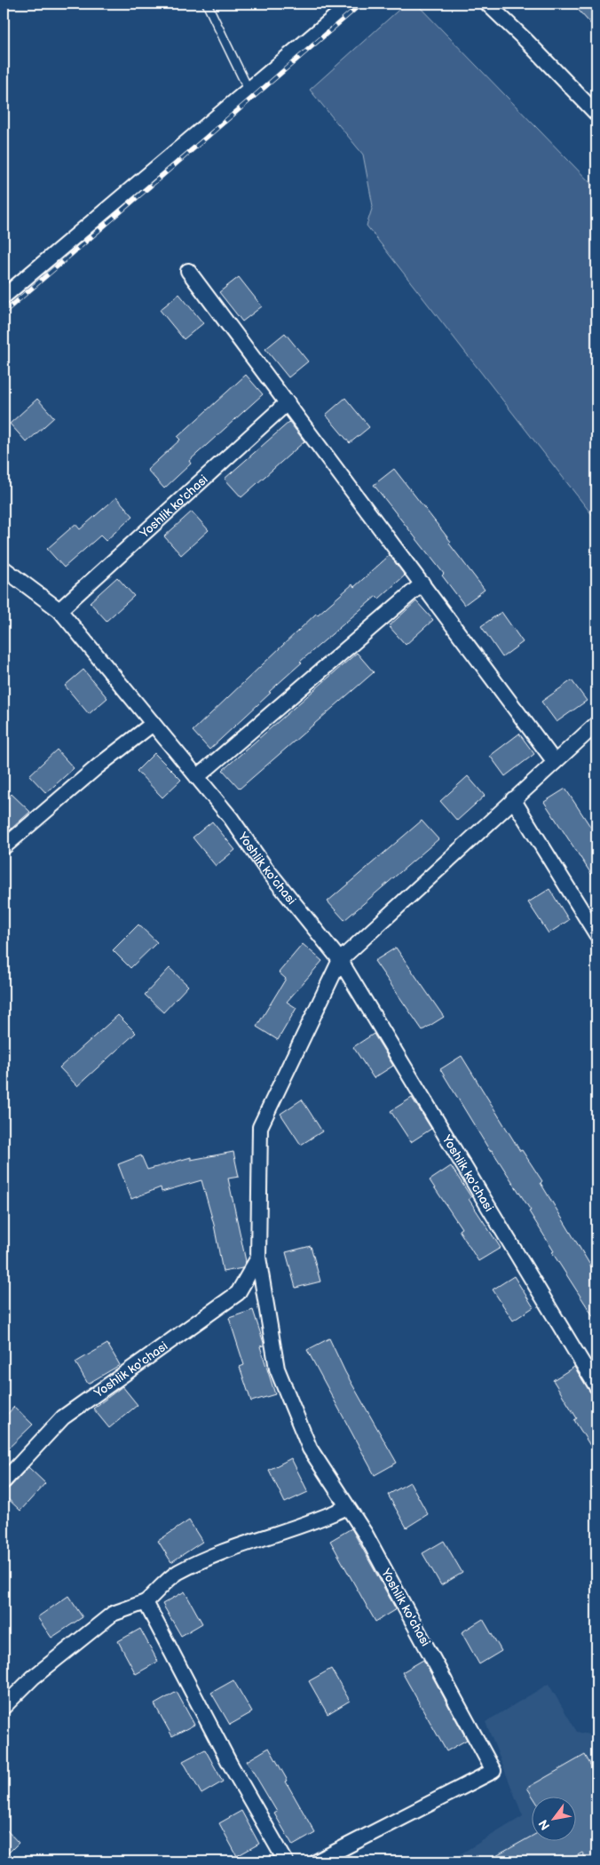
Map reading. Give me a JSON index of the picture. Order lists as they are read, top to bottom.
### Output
{
  "streets": {
    "street": ["Yoshlik ko'chasi"]
  },
  "north": "bottom left"
}
